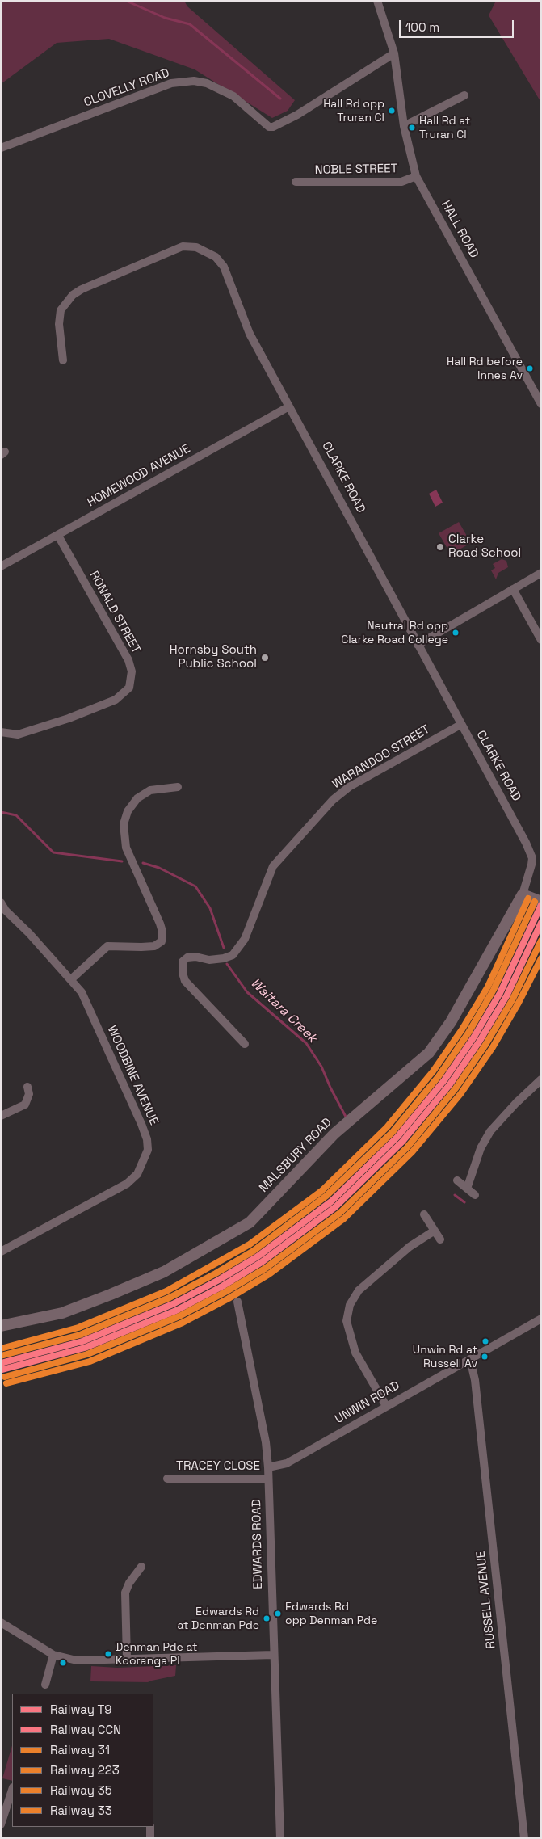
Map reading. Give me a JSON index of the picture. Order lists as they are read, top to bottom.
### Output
{
  "streets": {
    "street": [
      "CLOVELLY ROAD",
      "NOBLE STREET",
      "HALL ROAD",
      "HOMEWOOD AVENUE",
      "CLARKE ROAD",
      "RONALD STREET",
      "WARANDOO STREET",
      "WOODBINE AVENUE",
      "MALSBURY ROAD",
      "UNWIN ROAD",
      "TRACEY CLOSE",
      "EDWARDS ROAD",
      "RUSSELL AVENUE"
    ]
  },
  "crossings": [
    ["CLOVELLY ROAD", "HALL ROAD"],
    ["NOBLE STREET", "HALL ROAD"],
    ["HOMEWOOD AVENUE", "CLARKE ROAD"],
    ["HOMEWOOD AVENUE", "RONALD STREET"],
    ["CLARKE ROAD", "WARANDOO STREET"],
    ["CLARKE ROAD", "MALSBURY ROAD"],
    ["UNWIN ROAD", "EDWARDS ROAD"],
    ["UNWIN ROAD", "RUSSELL AVENUE"],
    ["TRACEY CLOSE", "EDWARDS ROAD"]
  ],
  "water": ["Waitara Creek"],
  "places": [
    "Hall Rd opp Truran Cl",
    "Hall Rd at Truran Cl",
    "Hall Rd before Innes Av",
    "Clarke Road School",
    "Neutral Rd opp Clarke Road College",
    "Hornsby South Public School",
    "Unwin Rd at Russell Av",
    "Edwards Rd opp Denman Pde",
    "Edwards Rd at Denman Pde",
    "Denman Pde at Kooranga Pl"
  ],
  "lines": [
    "rail line 35",
    "rail line 31",
    "rail line T9",
    "rail line CCN",
    "rail line 223",
    "rail line 33"
  ],
  "legend": [
    "Railway T9",
    "Railway CCN",
    "Railway 31",
    "Railway 223",
    "Railway 35",
    "Railway 33"
  ],
  "scale_bar": "100 m"
}
